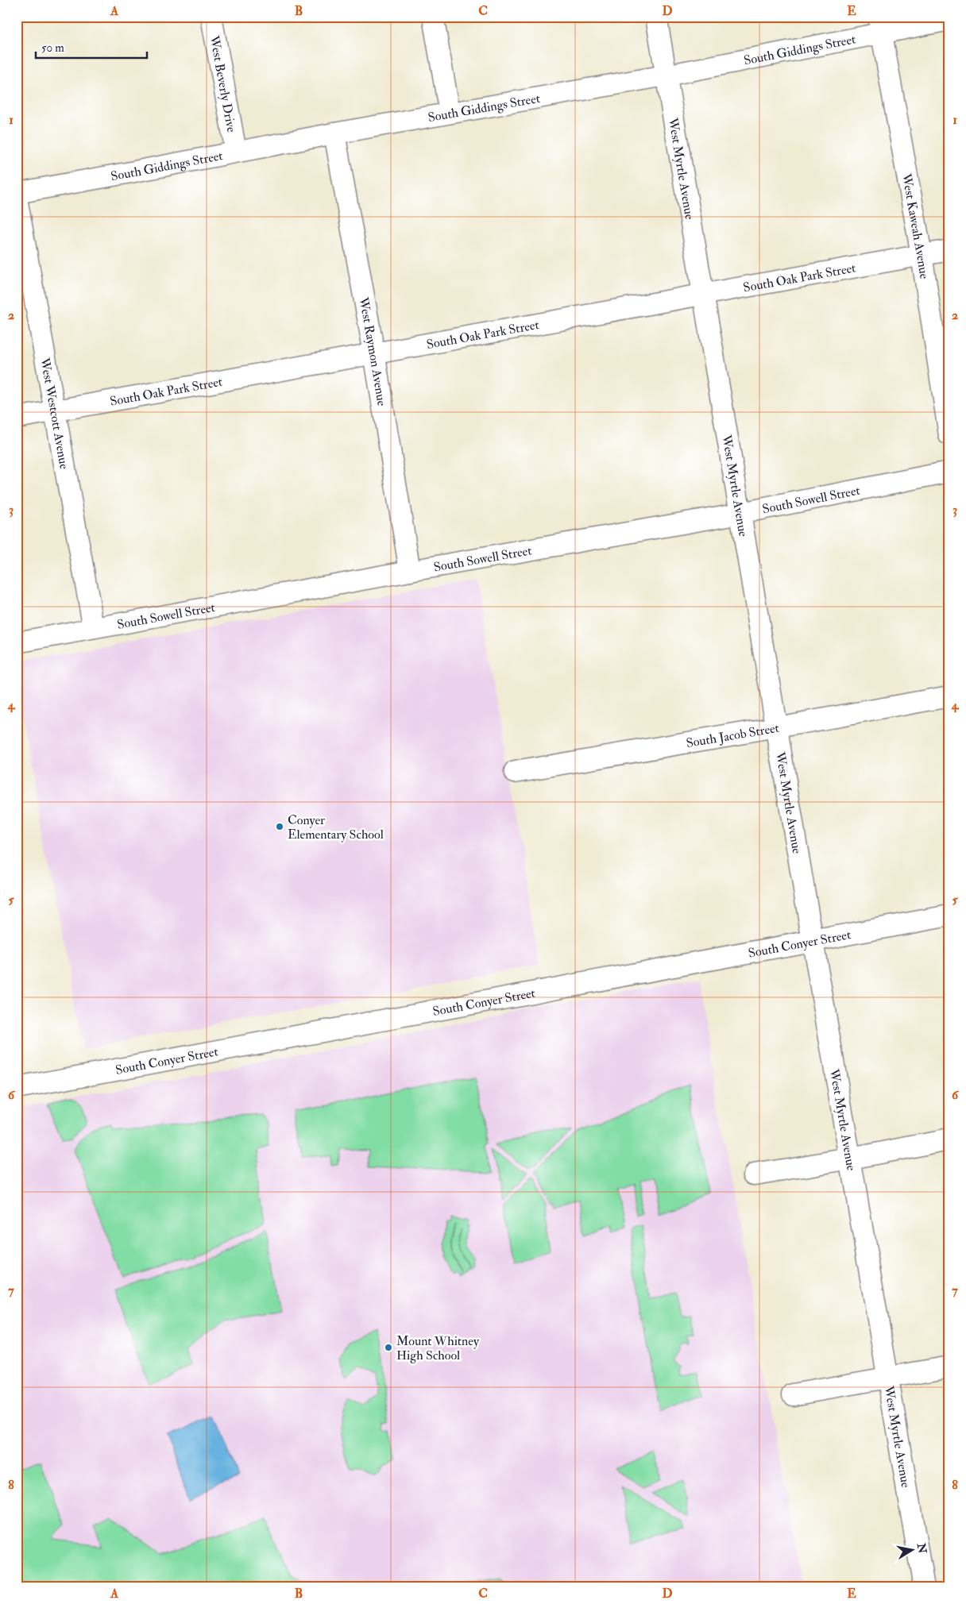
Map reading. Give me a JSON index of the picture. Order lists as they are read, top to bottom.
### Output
{
  "streets": {
    "street": [
      "South Giddings Street",
      "West Beverly Drive",
      "West Myrtle Avenue",
      "West Kaweah Avenue",
      "South Oak Park Street",
      "West Raymon Avenue",
      "West Westcott Avenue",
      "South Sowell Street",
      "South Jacob Street",
      "South Conyer Street"
    ]
  },
  "crossings": [
    ["South Giddings Street", "West Beverly Drive"],
    ["South Giddings Street", "West Myrtle Avenue"],
    ["South Giddings Street", "West Kaweah Avenue"],
    ["South Giddings Street", "West Raymon Avenue"],
    ["West Myrtle Avenue", "South Oak Park Street"],
    ["West Myrtle Avenue", "South Sowell Street"],
    ["West Myrtle Avenue", "South Jacob Street"],
    ["West Myrtle Avenue", "South Conyer Street"],
    ["West Kaweah Avenue", "South Oak Park Street"],
    ["South Oak Park Street", "West Raymon Avenue"],
    ["South Oak Park Street", "West Westcott Avenue"],
    ["West Raymon Avenue", "South Sowell Street"],
    ["West Westcott Avenue", "South Sowell Street"]
  ],
  "places": ["Conyer Elementary School", "Mount Whitney High School"],
  "scale_bar": "50 m",
  "north": "right",
  "grid": {
    "columns": [
      "A",
      "B",
      "C",
      "D",
      "E"
    ],
    "rows": [
      "1",
      "2",
      "3",
      "4",
      "5",
      "6",
      "7",
      "8"
    ]
  }
}
